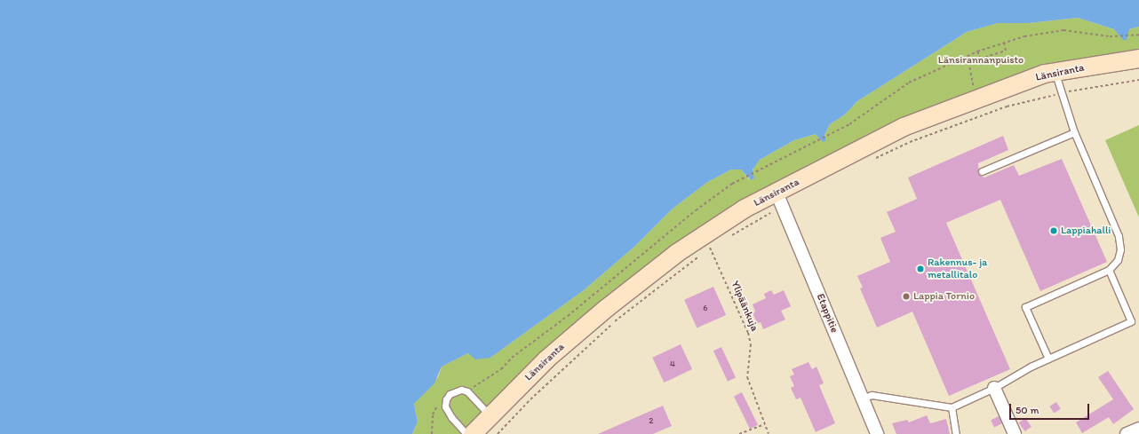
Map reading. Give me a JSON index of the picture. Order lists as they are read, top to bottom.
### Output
{
  "streets": {
    "street": ["Länsiranta", "Etappitie"],
    "path": ["Ylipäänkuja"]
  },
  "crossings": [
    ["Länsiranta", "Etappitie"]
  ],
  "parks": ["Länsirannanpuisto"],
  "places": ["Lappiahalli", "Rakennus- ja metallitalo", "Lappia Tornio"],
  "house_numbers": ["6", "4", "2"],
  "scale_bar": "50 m"
}
